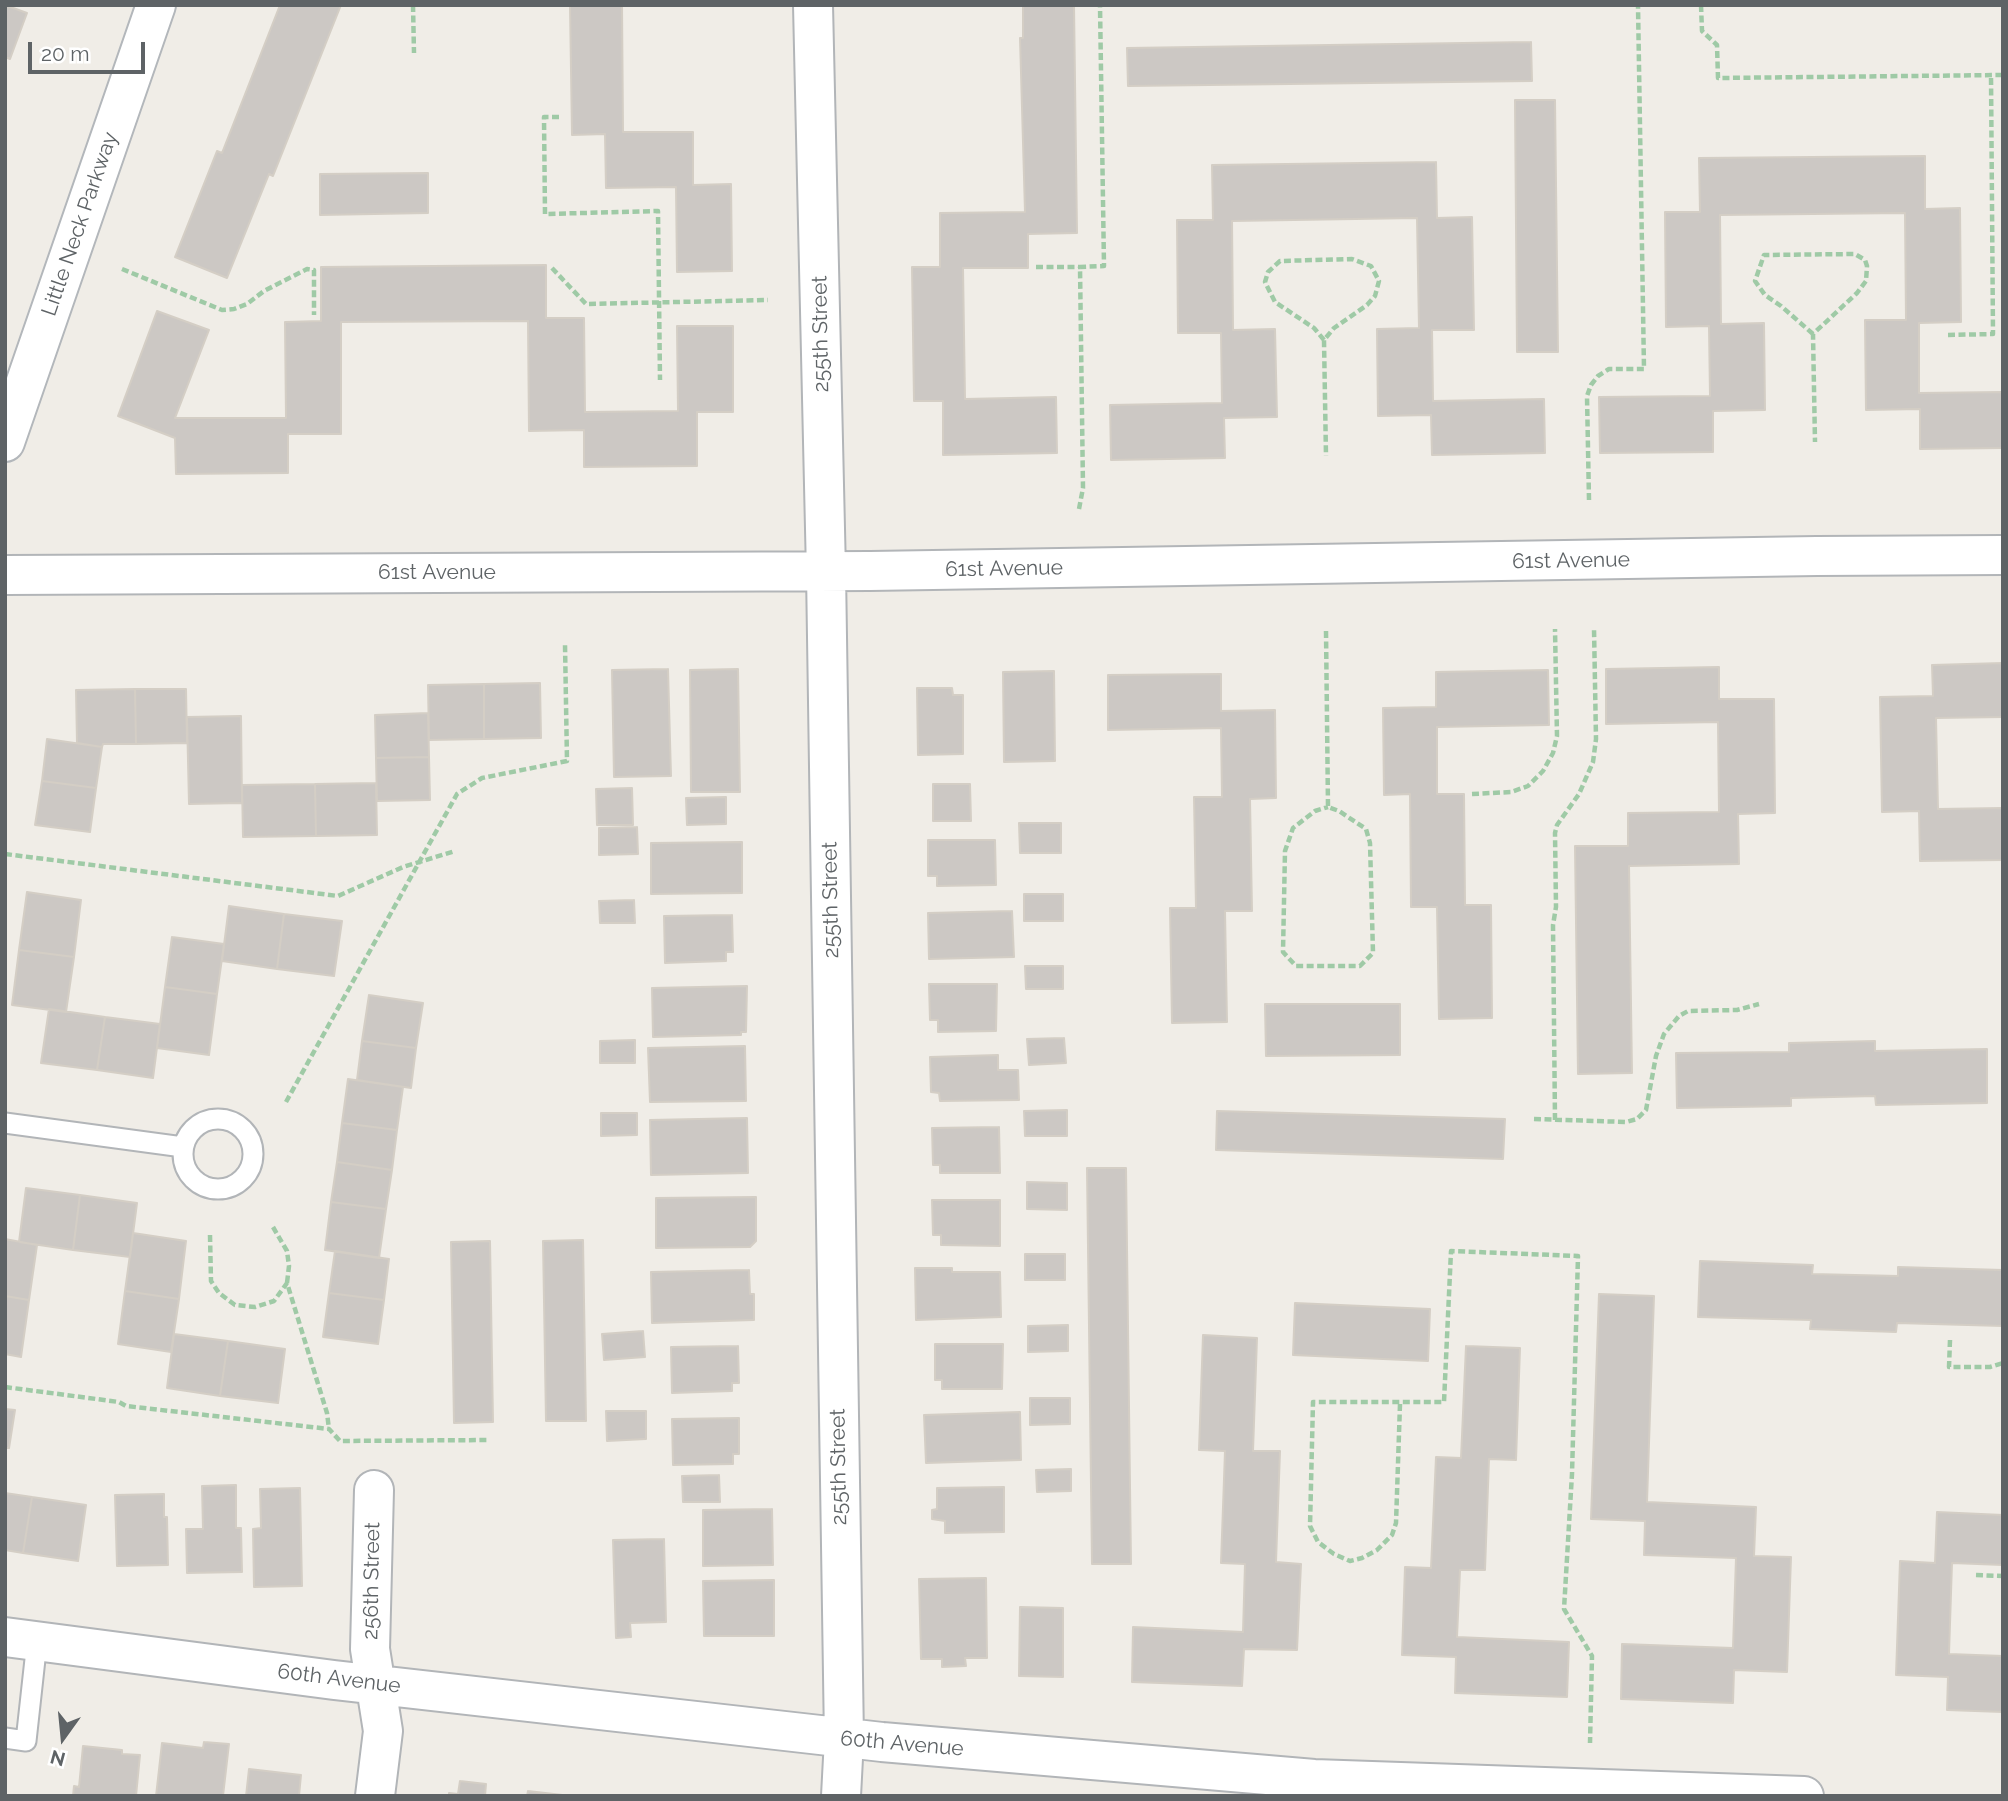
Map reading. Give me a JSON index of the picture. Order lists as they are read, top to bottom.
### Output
{
  "streets": {
    "street": [
      "Little Neck Parkway",
      "255th Street",
      "61st Avenue",
      "256th Street",
      "60th Avenue"
    ]
  },
  "crossings": [
    ["255th Street", "61st Avenue"],
    ["255th Street", "60th Avenue"],
    ["256th Street", "60th Avenue"]
  ],
  "scale_bar": "20 m",
  "north": "bottom"
}
